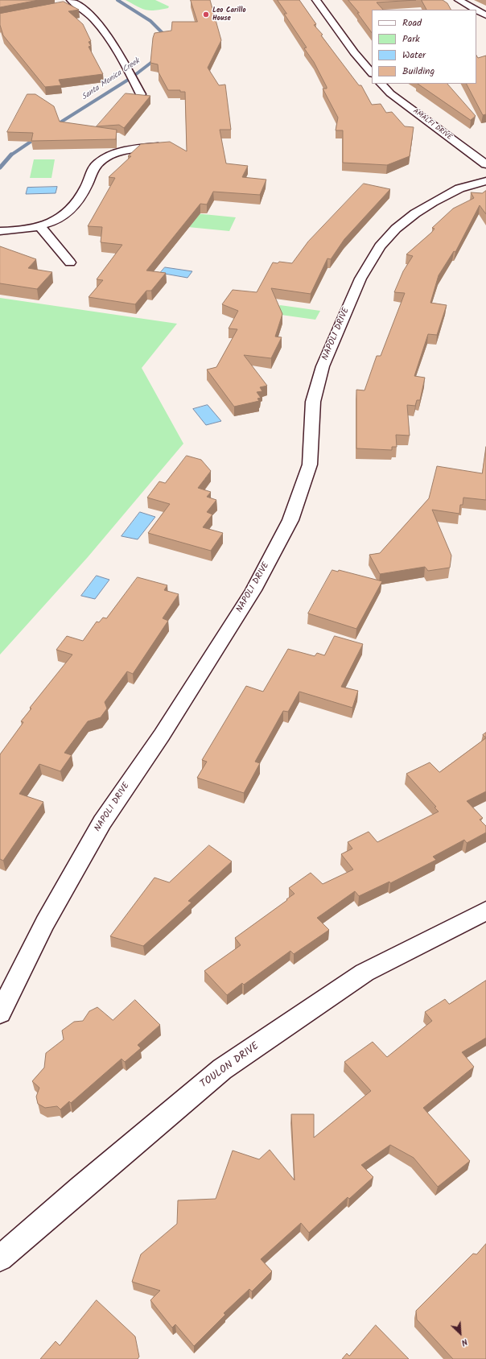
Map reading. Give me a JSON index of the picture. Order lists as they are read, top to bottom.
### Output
{
  "streets": {
    "street": ["AMALFI DRIVE", "NAPOLI DRIVE", "TOULON DRIVE"]
  },
  "water": ["Santa Monica Creek"],
  "places": ["Leo Carillo House"],
  "legend": [
    "Road",
    "Park",
    "Water",
    "Building"
  ],
  "north": "bottom right"
}
